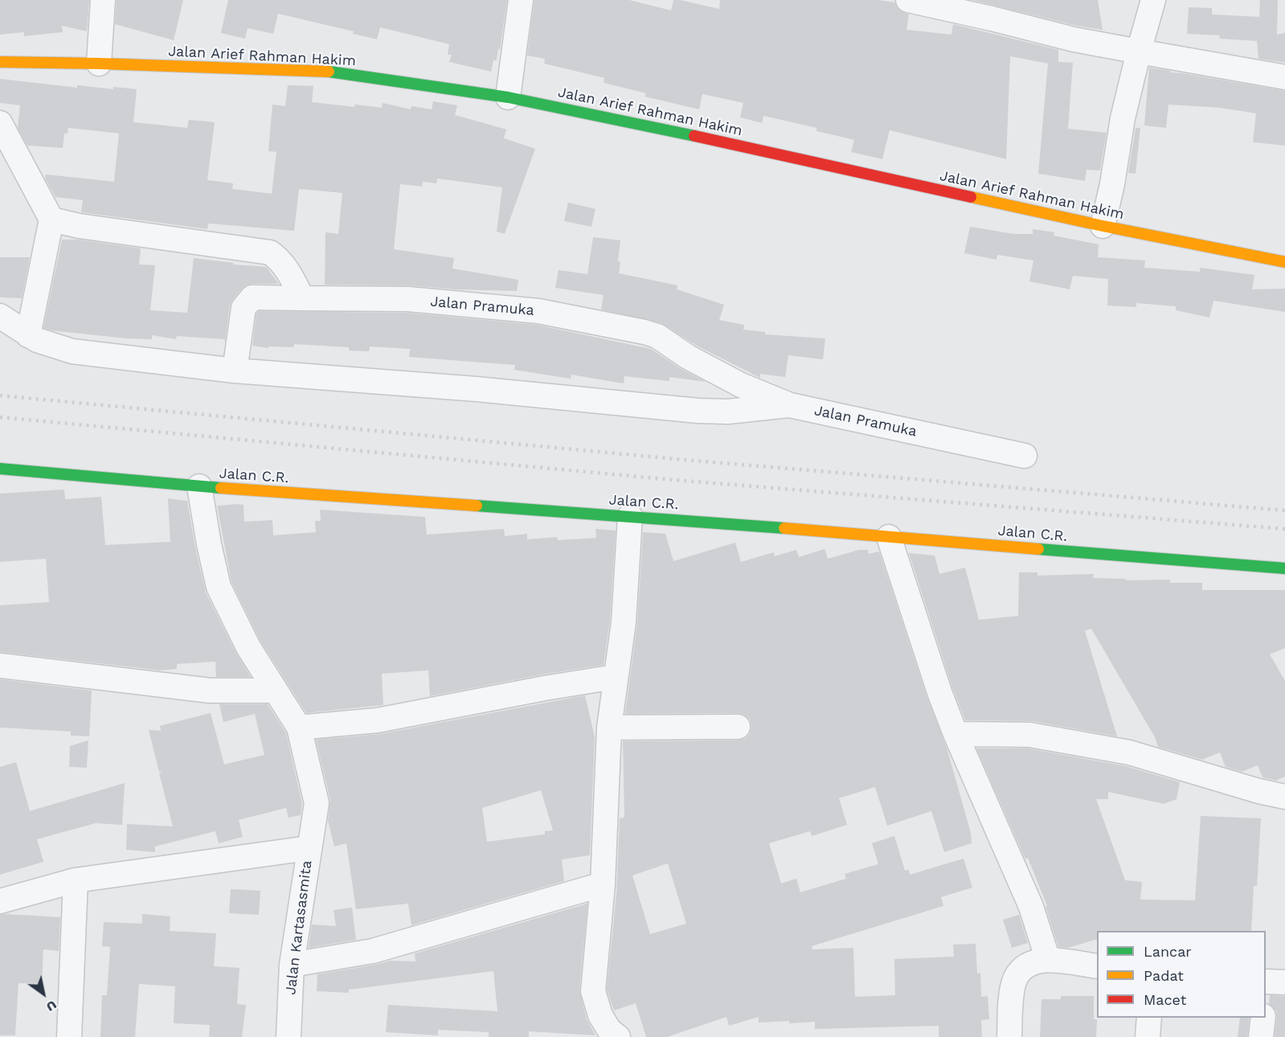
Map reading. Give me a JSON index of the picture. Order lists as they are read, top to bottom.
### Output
{
  "streets": {
    "main road": ["Jalan Arief Rahman Hakim", "Jalan C.R."],
    "street": ["Jalan Pramuka", "Jalan Kartasasmita"]
  },
  "crossings": [
    ["Jalan C.R.", "Jalan Kartasasmita"]
  ],
  "legend": ["Lancar", "Padat", "Macet"],
  "north": "bottom right"
}
